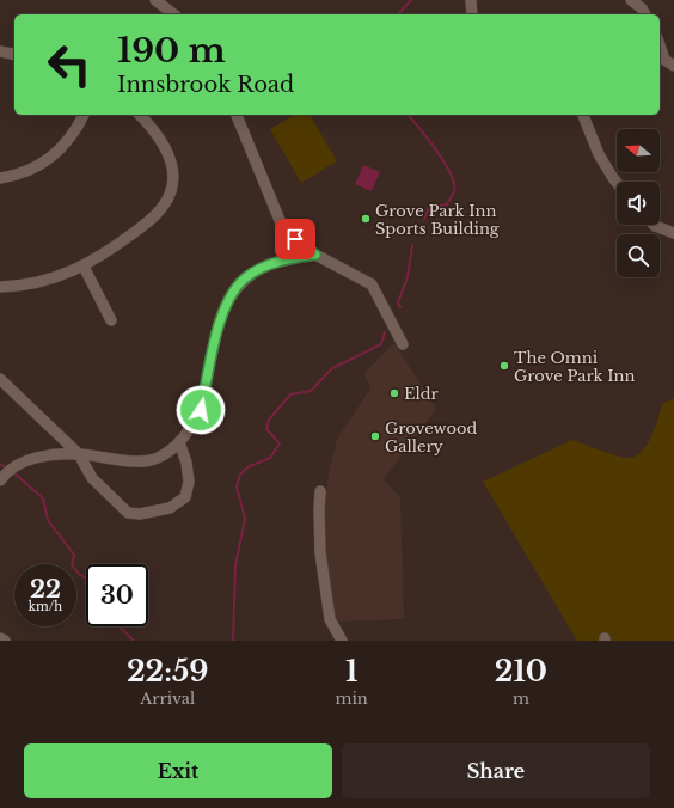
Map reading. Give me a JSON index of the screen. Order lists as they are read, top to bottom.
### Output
{
  "places": [
    "Grove Park Inn Sports Building",
    "The Omni Grove Park Inn",
    "Eldr",
    "Grovewood Gallery"
  ],
  "north": "left",
  "page": {
    "turn": ["190 m", "Innsbrook Road"],
    "speed": "22 km/h",
    "limit": "30",
    "eta": [
      "22:59",
      "Arrival",
      "1",
      "min",
      "210",
      "m"
    ],
    "buttons": ["Exit", "Share"]
  }
}
